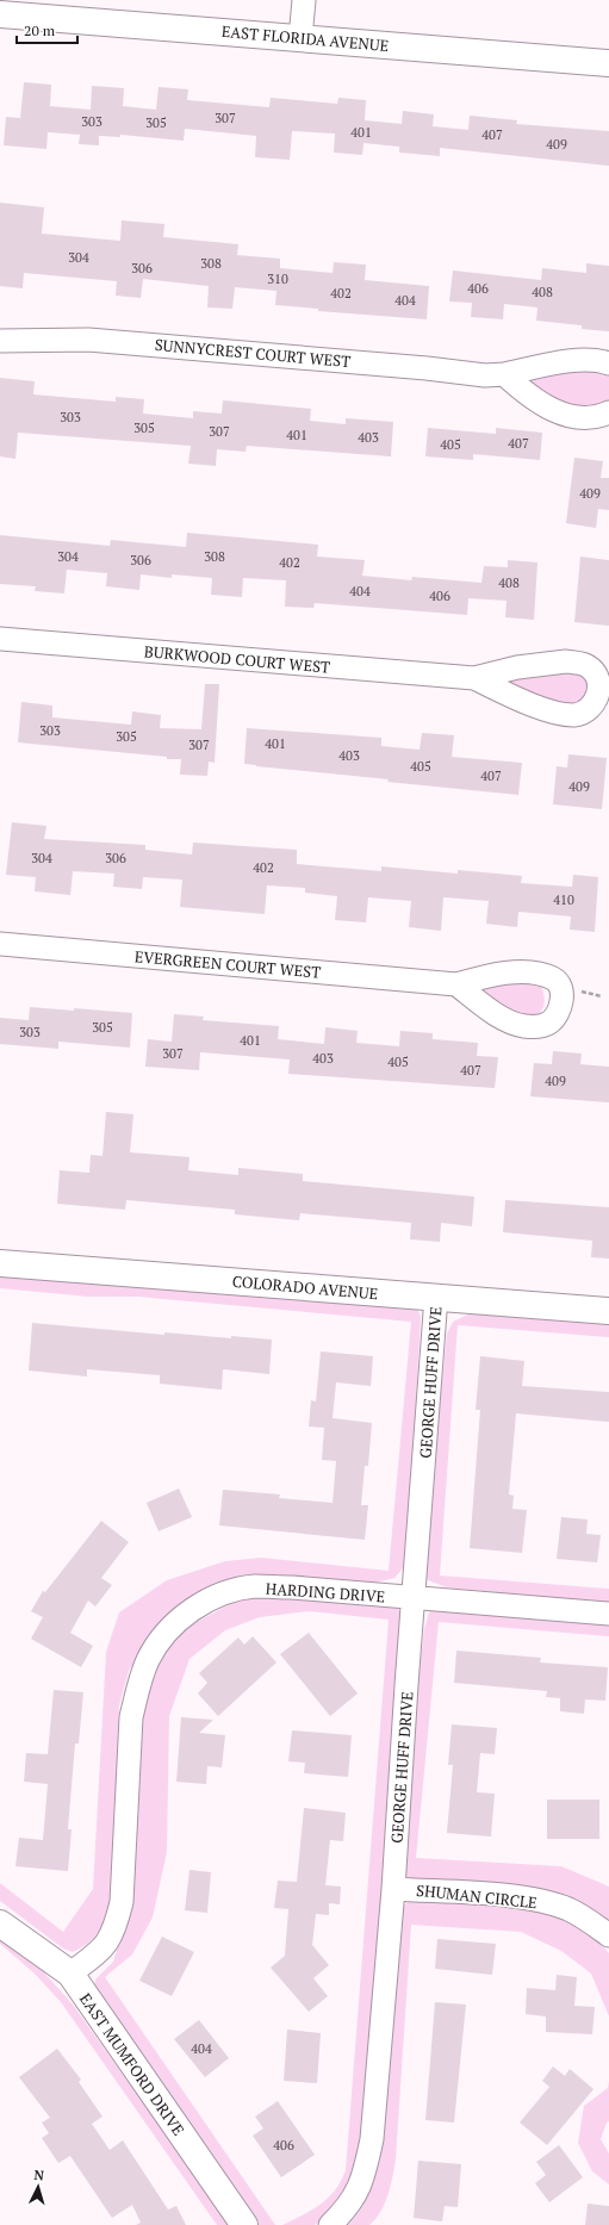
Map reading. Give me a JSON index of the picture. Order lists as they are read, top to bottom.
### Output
{
  "streets": {
    "street": [
      "EAST FLORIDA AVENUE",
      "SUNNYCREST COURT WEST",
      "BURKWOOD COURT WEST",
      "EVERGREEN COURT WEST",
      "COLORADO AVENUE",
      "GEORGE HUFF DRIVE",
      "HARDING DRIVE",
      "SHUMAN CIRCLE",
      "EAST MUMFORD DRIVE"
    ]
  },
  "crossings": [
    ["COLORADO AVENUE", "GEORGE HUFF DRIVE"],
    ["GEORGE HUFF DRIVE", "HARDING DRIVE"],
    ["GEORGE HUFF DRIVE", "SHUMAN CIRCLE"],
    ["HARDING DRIVE", "EAST MUMFORD DRIVE"]
  ],
  "house_numbers": [
    "307",
    "303",
    "305",
    "401",
    "407",
    "409",
    "304",
    "308",
    "306",
    "310",
    "406",
    "408",
    "402",
    "404",
    "303",
    "305",
    "307",
    "401",
    "403",
    "407",
    "405",
    "409",
    "304",
    "308",
    "306",
    "402",
    "408",
    "404",
    "406",
    "303",
    "305",
    "401",
    "307",
    "403",
    "405",
    "407",
    "409",
    "304",
    "306",
    "402",
    "410",
    "305",
    "303",
    "401",
    "307",
    "403",
    "405",
    "407",
    "409",
    "404",
    "406"
  ],
  "scale_bar": "20 m",
  "north": "top"
}
